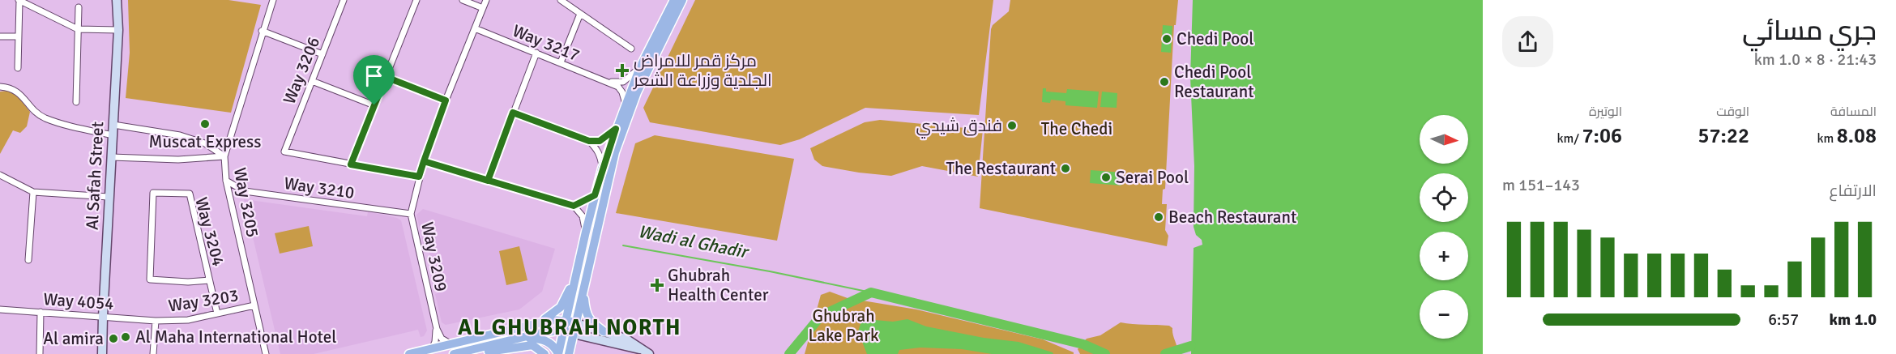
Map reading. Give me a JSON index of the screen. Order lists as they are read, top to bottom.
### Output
{
  "streets": {
    "street": [
      "Way 3217",
      "Way 3206",
      "Al Safah Street",
      "Way 3210",
      "Way 3205",
      "Way 3204",
      "Way 3209",
      "Way 3203",
      "Way 4054"
    ]
  },
  "crossings": [
    ["Way 3217", "Way 3209"],
    ["Al Safah Street", "Way 4054"],
    ["Way 3210", "Way 3205"],
    ["Way 3210", "Way 3209"],
    ["Way 3205", "Way 3203"],
    ["Way 3204", "Way 3203"],
    ["Way 3203", "Way 4054"]
  ],
  "districts": ["AL GHUBRAH NORTH"],
  "water": ["Wadi al Ghadir"],
  "parks": ["The Chedi", "Ghubrah Lake Park"],
  "places": {
    "other": [
      "Chedi Pool",
      "Chedi Pool Restaurant",
      "Muscat Express",
      "فندق شيدي",
      "The Restaurant",
      "Serai Pool",
      "Beach Restaurant",
      "Al Maha International Hotel",
      "Al amira"
    ],
    "health": ["مركز قمر للامراض الجلدية وزراعة الشعر", "Ghubrah Health Center"]
  },
  "north": "right",
  "page": {
    "heading": ["جري مسائي", "21:43 · 8 × 1.0 km"],
    "stats": [
      ["المسافة", "8.08 km"],
      ["الوقت", "57:22"],
      ["الوتيرة", "7:06 /km"]
    ],
    "map_buttons": ["+", "−"],
    "chart": ["الارتفاع", "143–151 m"],
    "list": [
      {
        "name": "1.0 km",
        "note": "6:57"
      }
    ]
  }
}
